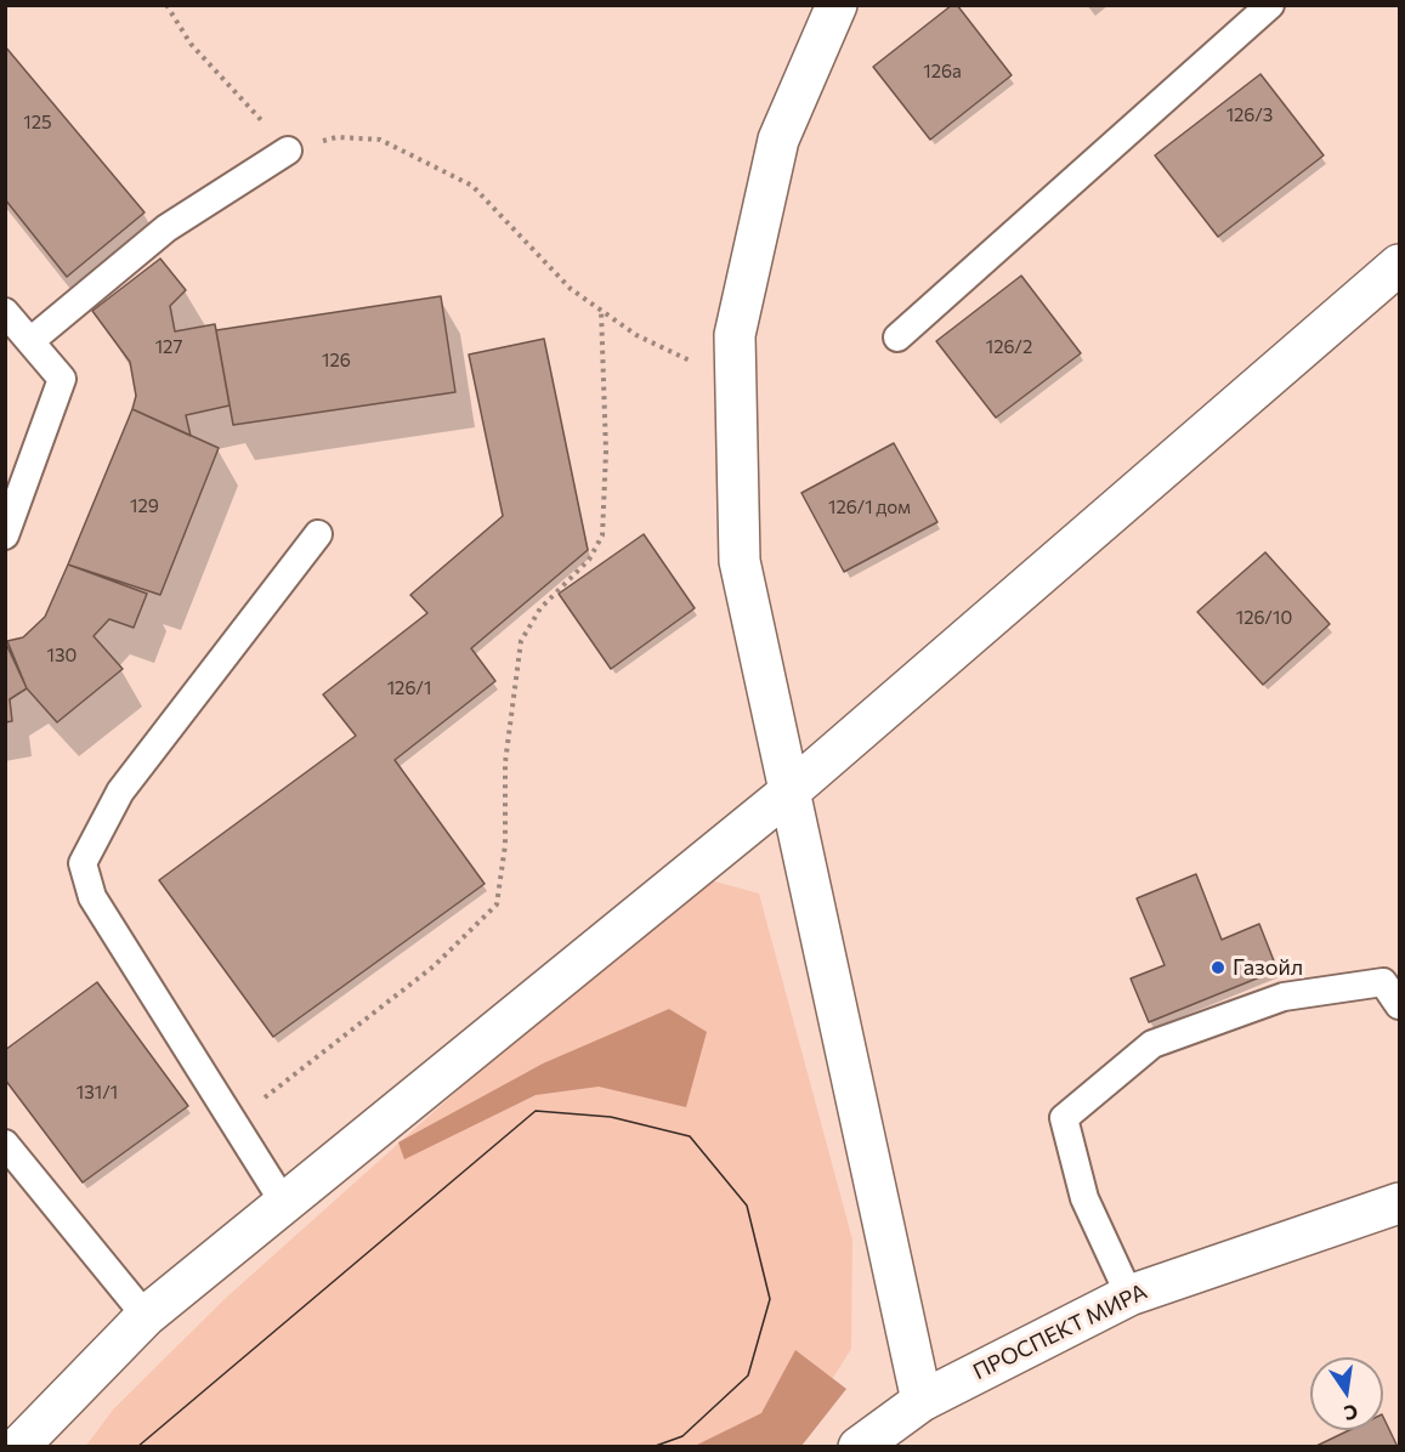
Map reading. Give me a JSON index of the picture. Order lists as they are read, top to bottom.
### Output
{
  "streets": {
    "street": ["ПРОСПЕКТ МИРА"]
  },
  "places": ["Газойл"],
  "house_numbers": [
    "126а",
    "126/3",
    "125",
    "127",
    "126/2",
    "126",
    "129",
    "126/1 дом",
    "126/10",
    "130",
    "126/1",
    "131/1"
  ],
  "north": "bottom"
}
